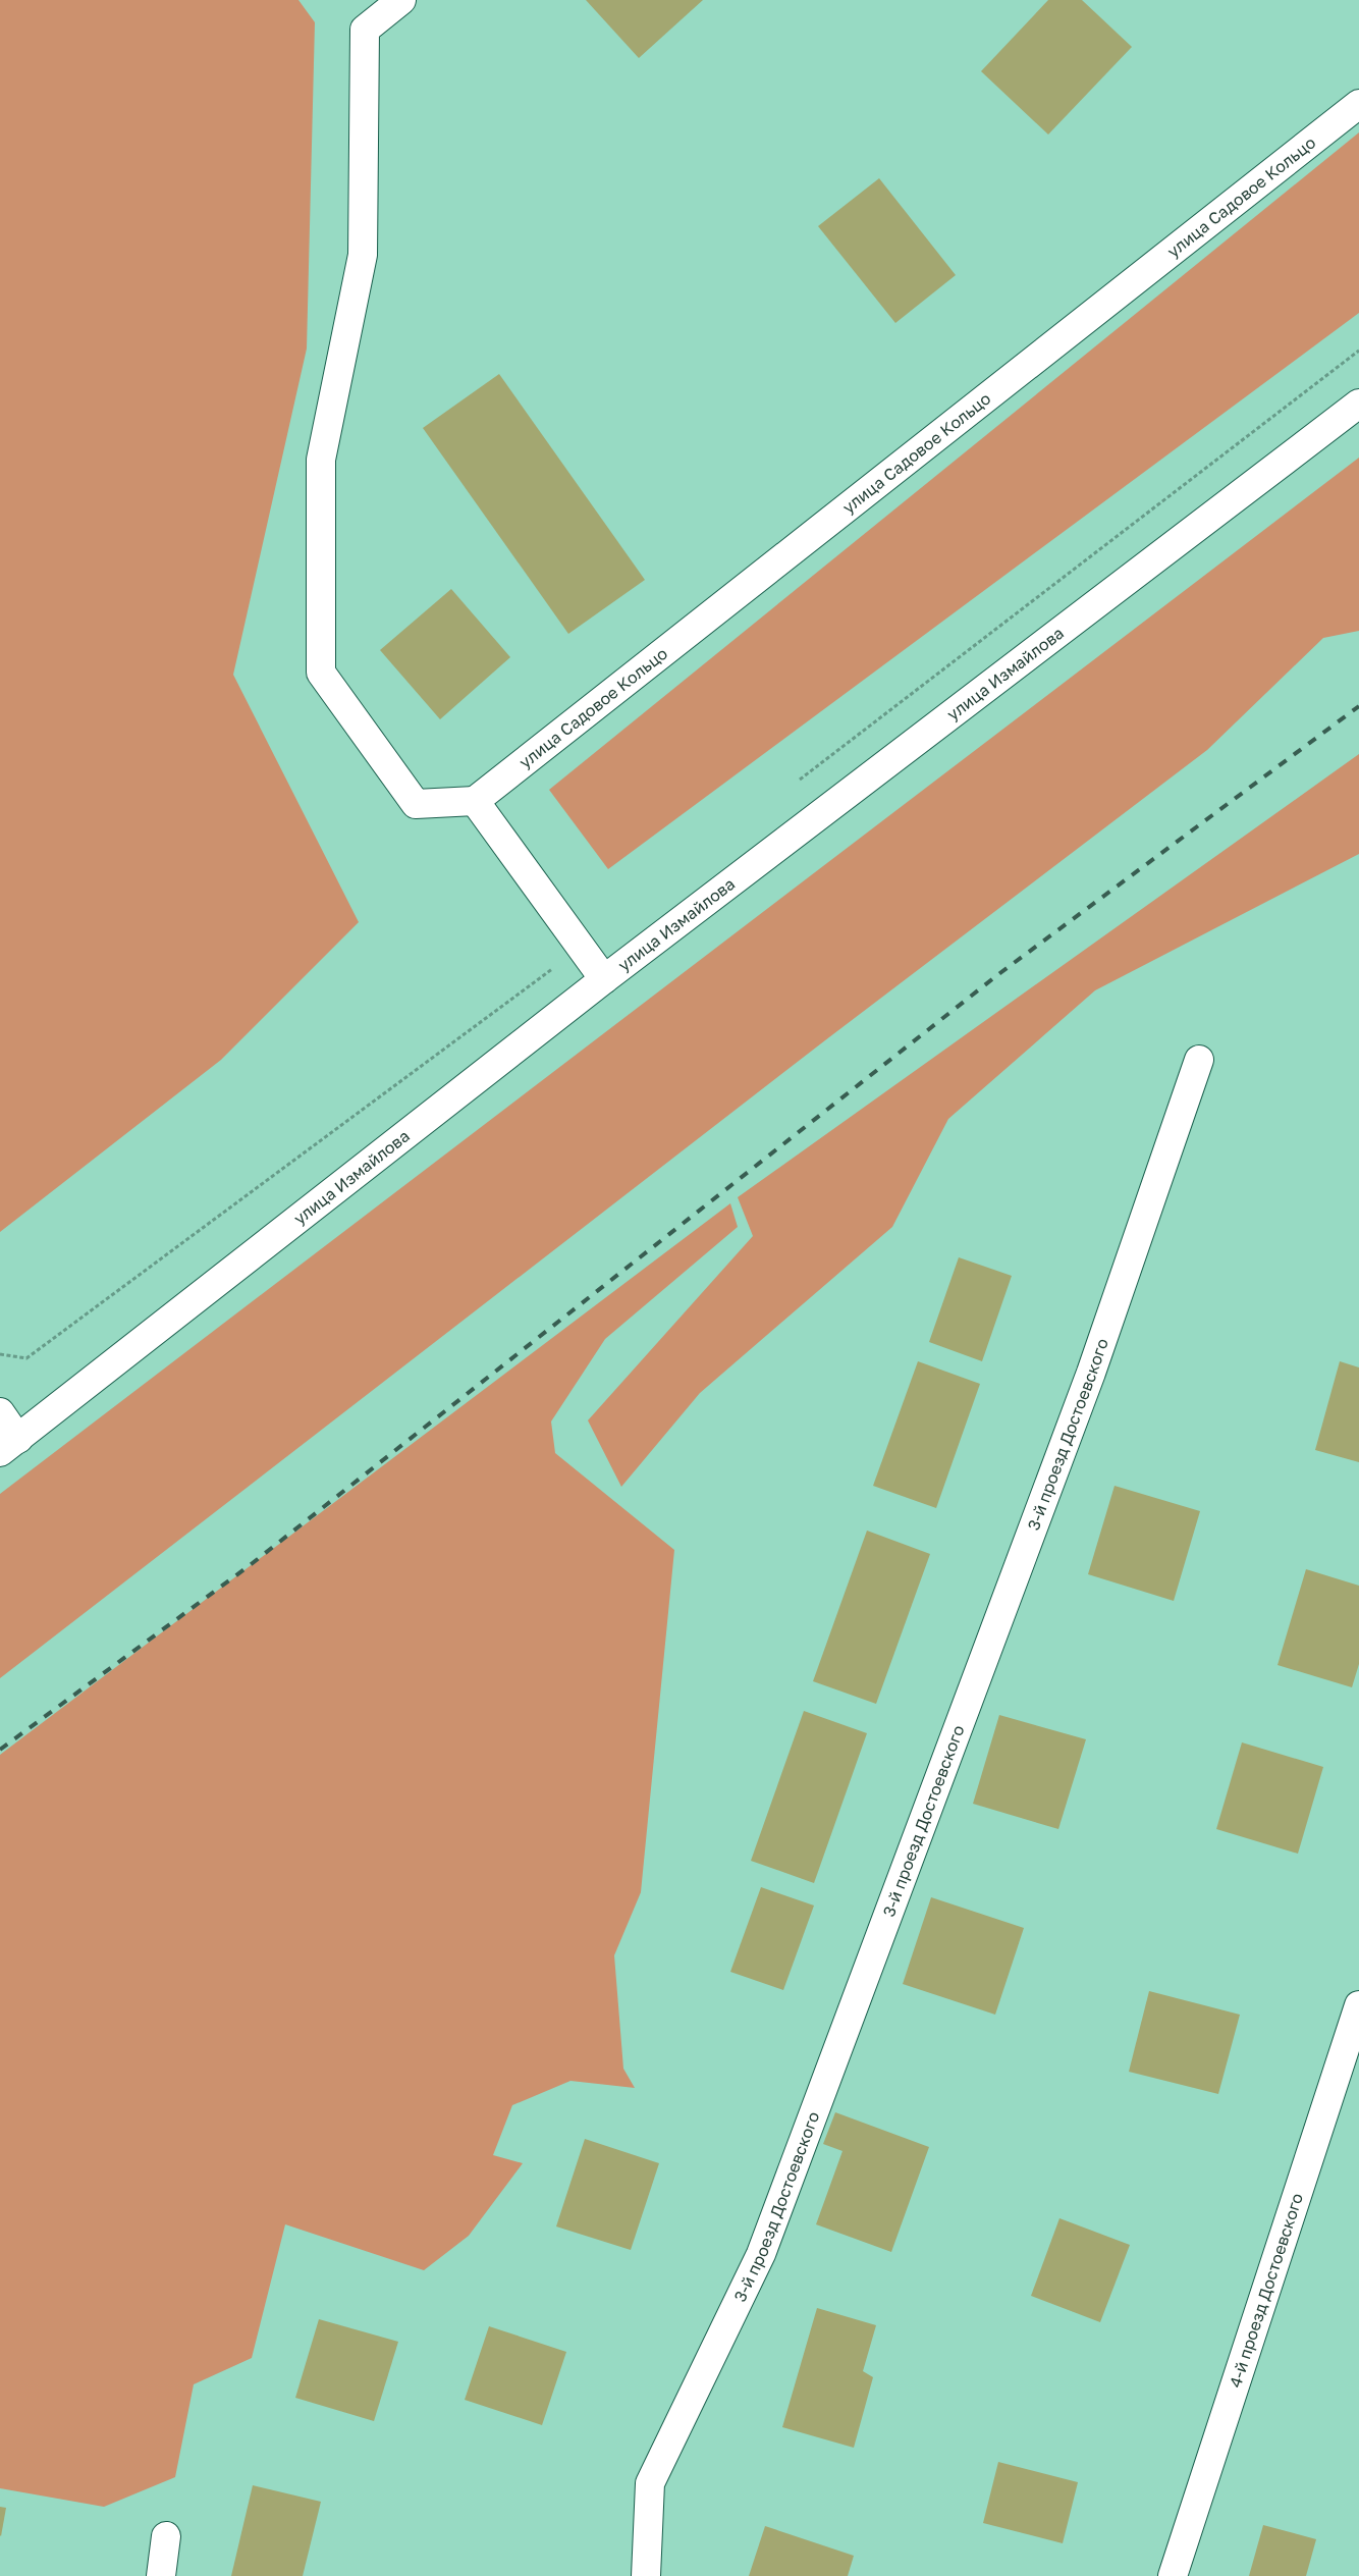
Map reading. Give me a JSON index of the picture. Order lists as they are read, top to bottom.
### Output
{
  "streets": {
    "street": [
      "улица Садовое Кольцо",
      "улица Измайлова",
      "3-й проезд Достоевского",
      "4-й проезд Достоевского"
    ]
  }
}
